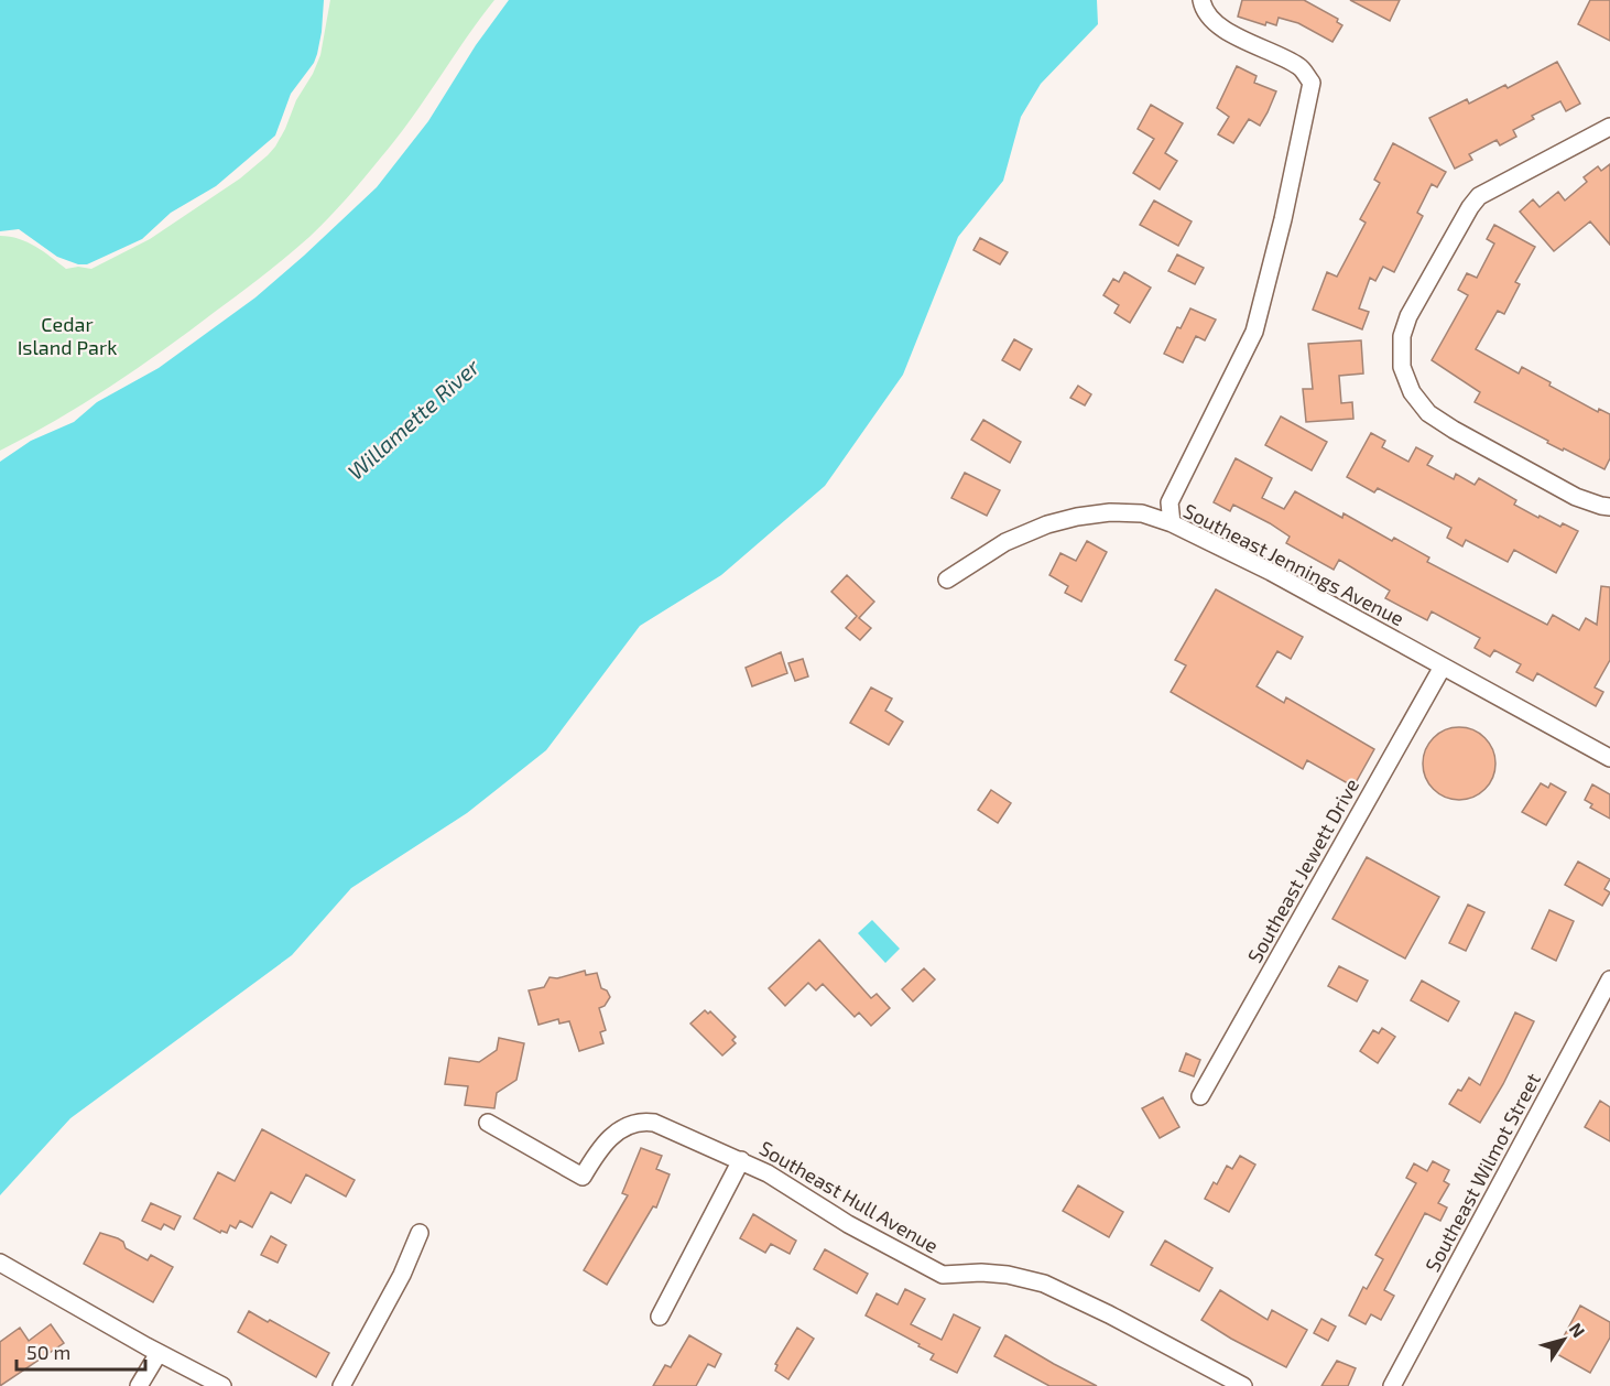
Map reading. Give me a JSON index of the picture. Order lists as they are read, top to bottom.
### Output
{
  "streets": {
    "street": [
      "Southeast Jennings Avenue",
      "Southeast Jewett Drive",
      "Southeast Wilmot Street",
      "Southeast Hull Avenue"
    ]
  },
  "crossings": [
    ["Southeast Jennings Avenue", "Southeast Jewett Drive"]
  ],
  "water": ["Willamette River"],
  "parks": ["Cedar Island Park"],
  "scale_bar": "50 m",
  "north": "top right"
}
